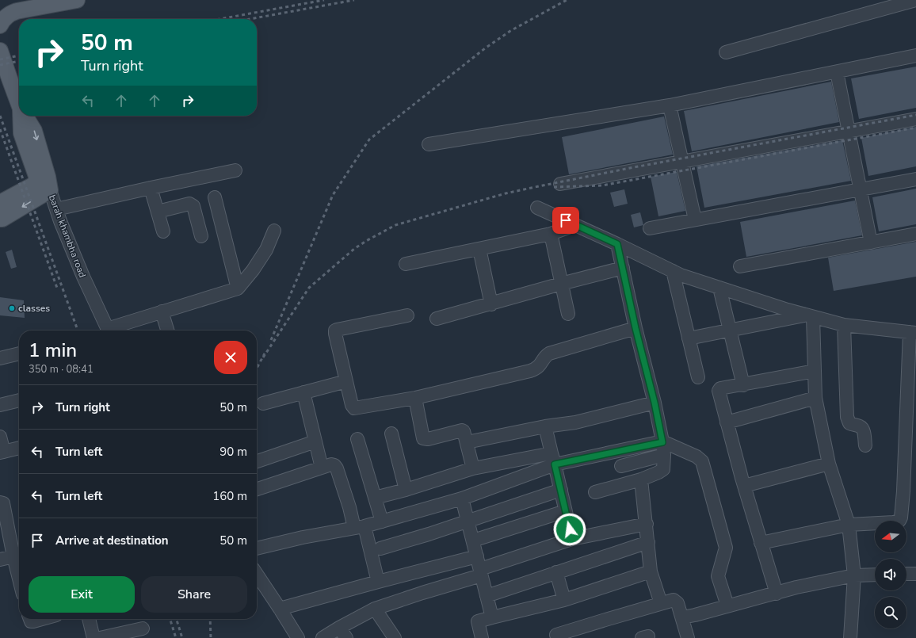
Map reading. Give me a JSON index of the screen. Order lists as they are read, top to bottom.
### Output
{
  "streets": {
    "main road": ["barah khambha road"]
  },
  "places": ["classes"],
  "north": "left",
  "page": {
    "turn": ["50 m", "Turn right"],
    "heading": ["1 min", "350 m · 08:41"],
    "list": [
      {
        "name": "Turn right",
        "value": "50 m"
      },
      {
        "name": "Turn left",
        "value": "90 m"
      },
      {
        "name": "Turn left",
        "value": "160 m"
      },
      {
        "name": "Arrive at destination",
        "value": "50 m"
      }
    ],
    "buttons": ["Exit", "Share"]
  }
}
